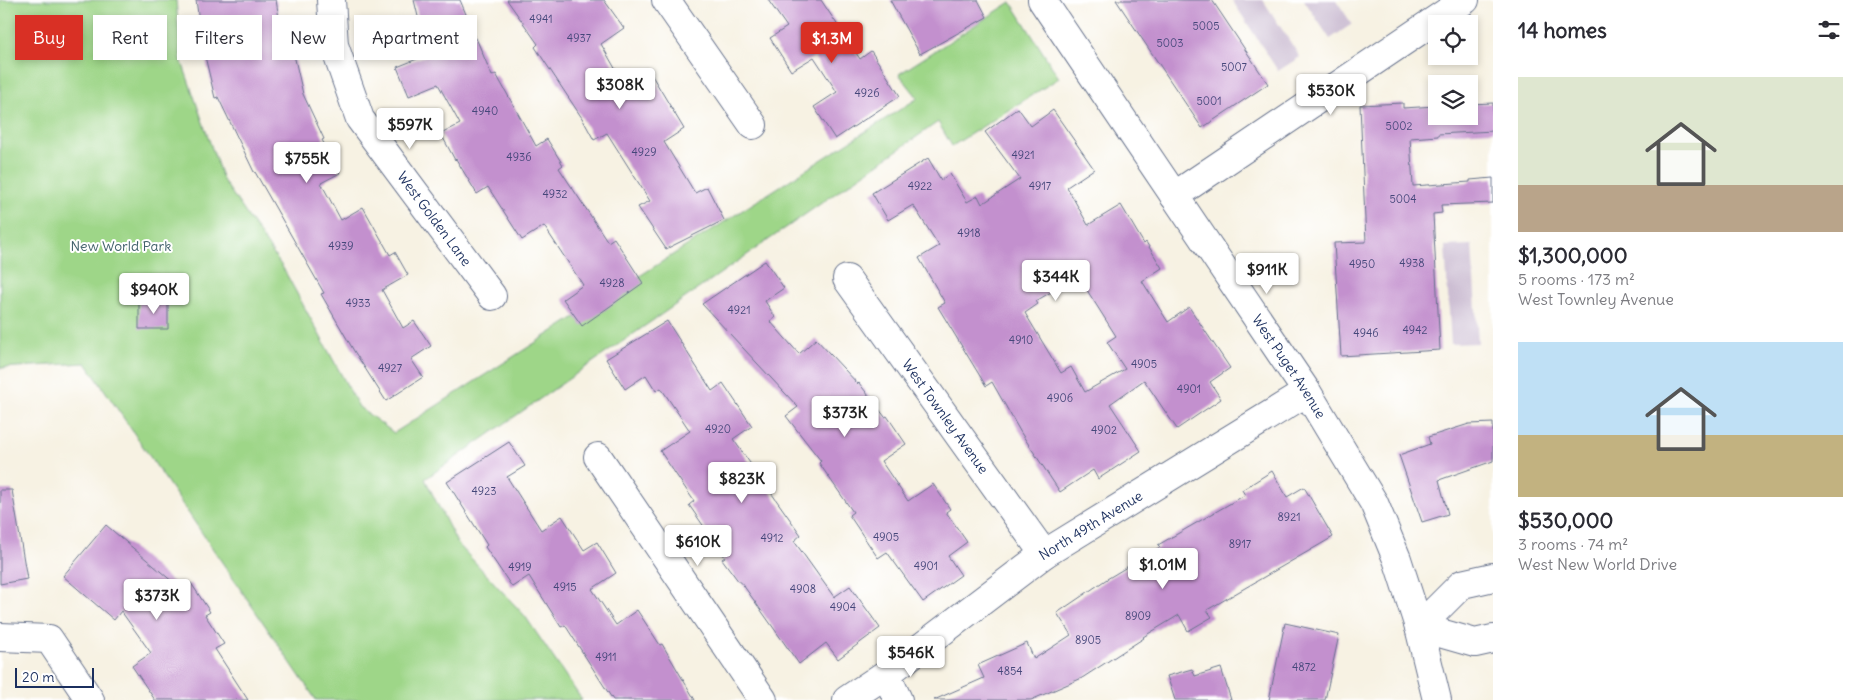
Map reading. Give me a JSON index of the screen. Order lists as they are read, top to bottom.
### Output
{
  "streets": {
    "street": [
      "West Golden Lane",
      "West Puget Avenue",
      "West Townley Avenue",
      "North 49th Avenue"
    ]
  },
  "crossings": [
    ["West Puget Avenue", "North 49th Avenue"],
    ["West Townley Avenue", "North 49th Avenue"]
  ],
  "parks": ["New World Park"],
  "house_numbers": [
    "4941",
    "5005",
    "4937",
    "5003",
    "5007",
    "4926",
    "5001",
    "4940",
    "5002",
    "4929",
    "4921",
    "4936",
    "4922",
    "4917",
    "4932",
    "5004",
    "4918",
    "4939",
    "4938",
    "4950",
    "4928",
    "4933",
    "4921",
    "4942",
    "4946",
    "4910",
    "4905",
    "4927",
    "4901",
    "4906",
    "4920",
    "4902",
    "4923",
    "8921",
    "4905",
    "4912",
    "8917",
    "4901",
    "4919",
    "4915",
    "4908",
    "4904",
    "8909",
    "8905",
    "4911",
    "4872",
    "4854"
  ],
  "scale_bar": "20 m",
  "page": {
    "heading": "14 homes",
    "chip": [
      "Buy",
      "Rent",
      "Filters",
      "New",
      "Apartment"
    ],
    "price": [
      "$1.3M",
      "$308K",
      "$530K",
      "$597K",
      "$755K",
      "$911K",
      "$344K",
      "$940K",
      "$373K",
      "$823K",
      "$610K",
      "$1.01M",
      "$373K",
      "$546K"
    ],
    "list": [
      {
        "name": "$1,300,000",
        "note": "5 rooms · 173 m² · West Townley Avenue"
      },
      {
        "name": "$530,000",
        "note": "3 rooms · 74 m² · West New World Drive"
      }
    ],
    "scale": "20 m"
  }
}
